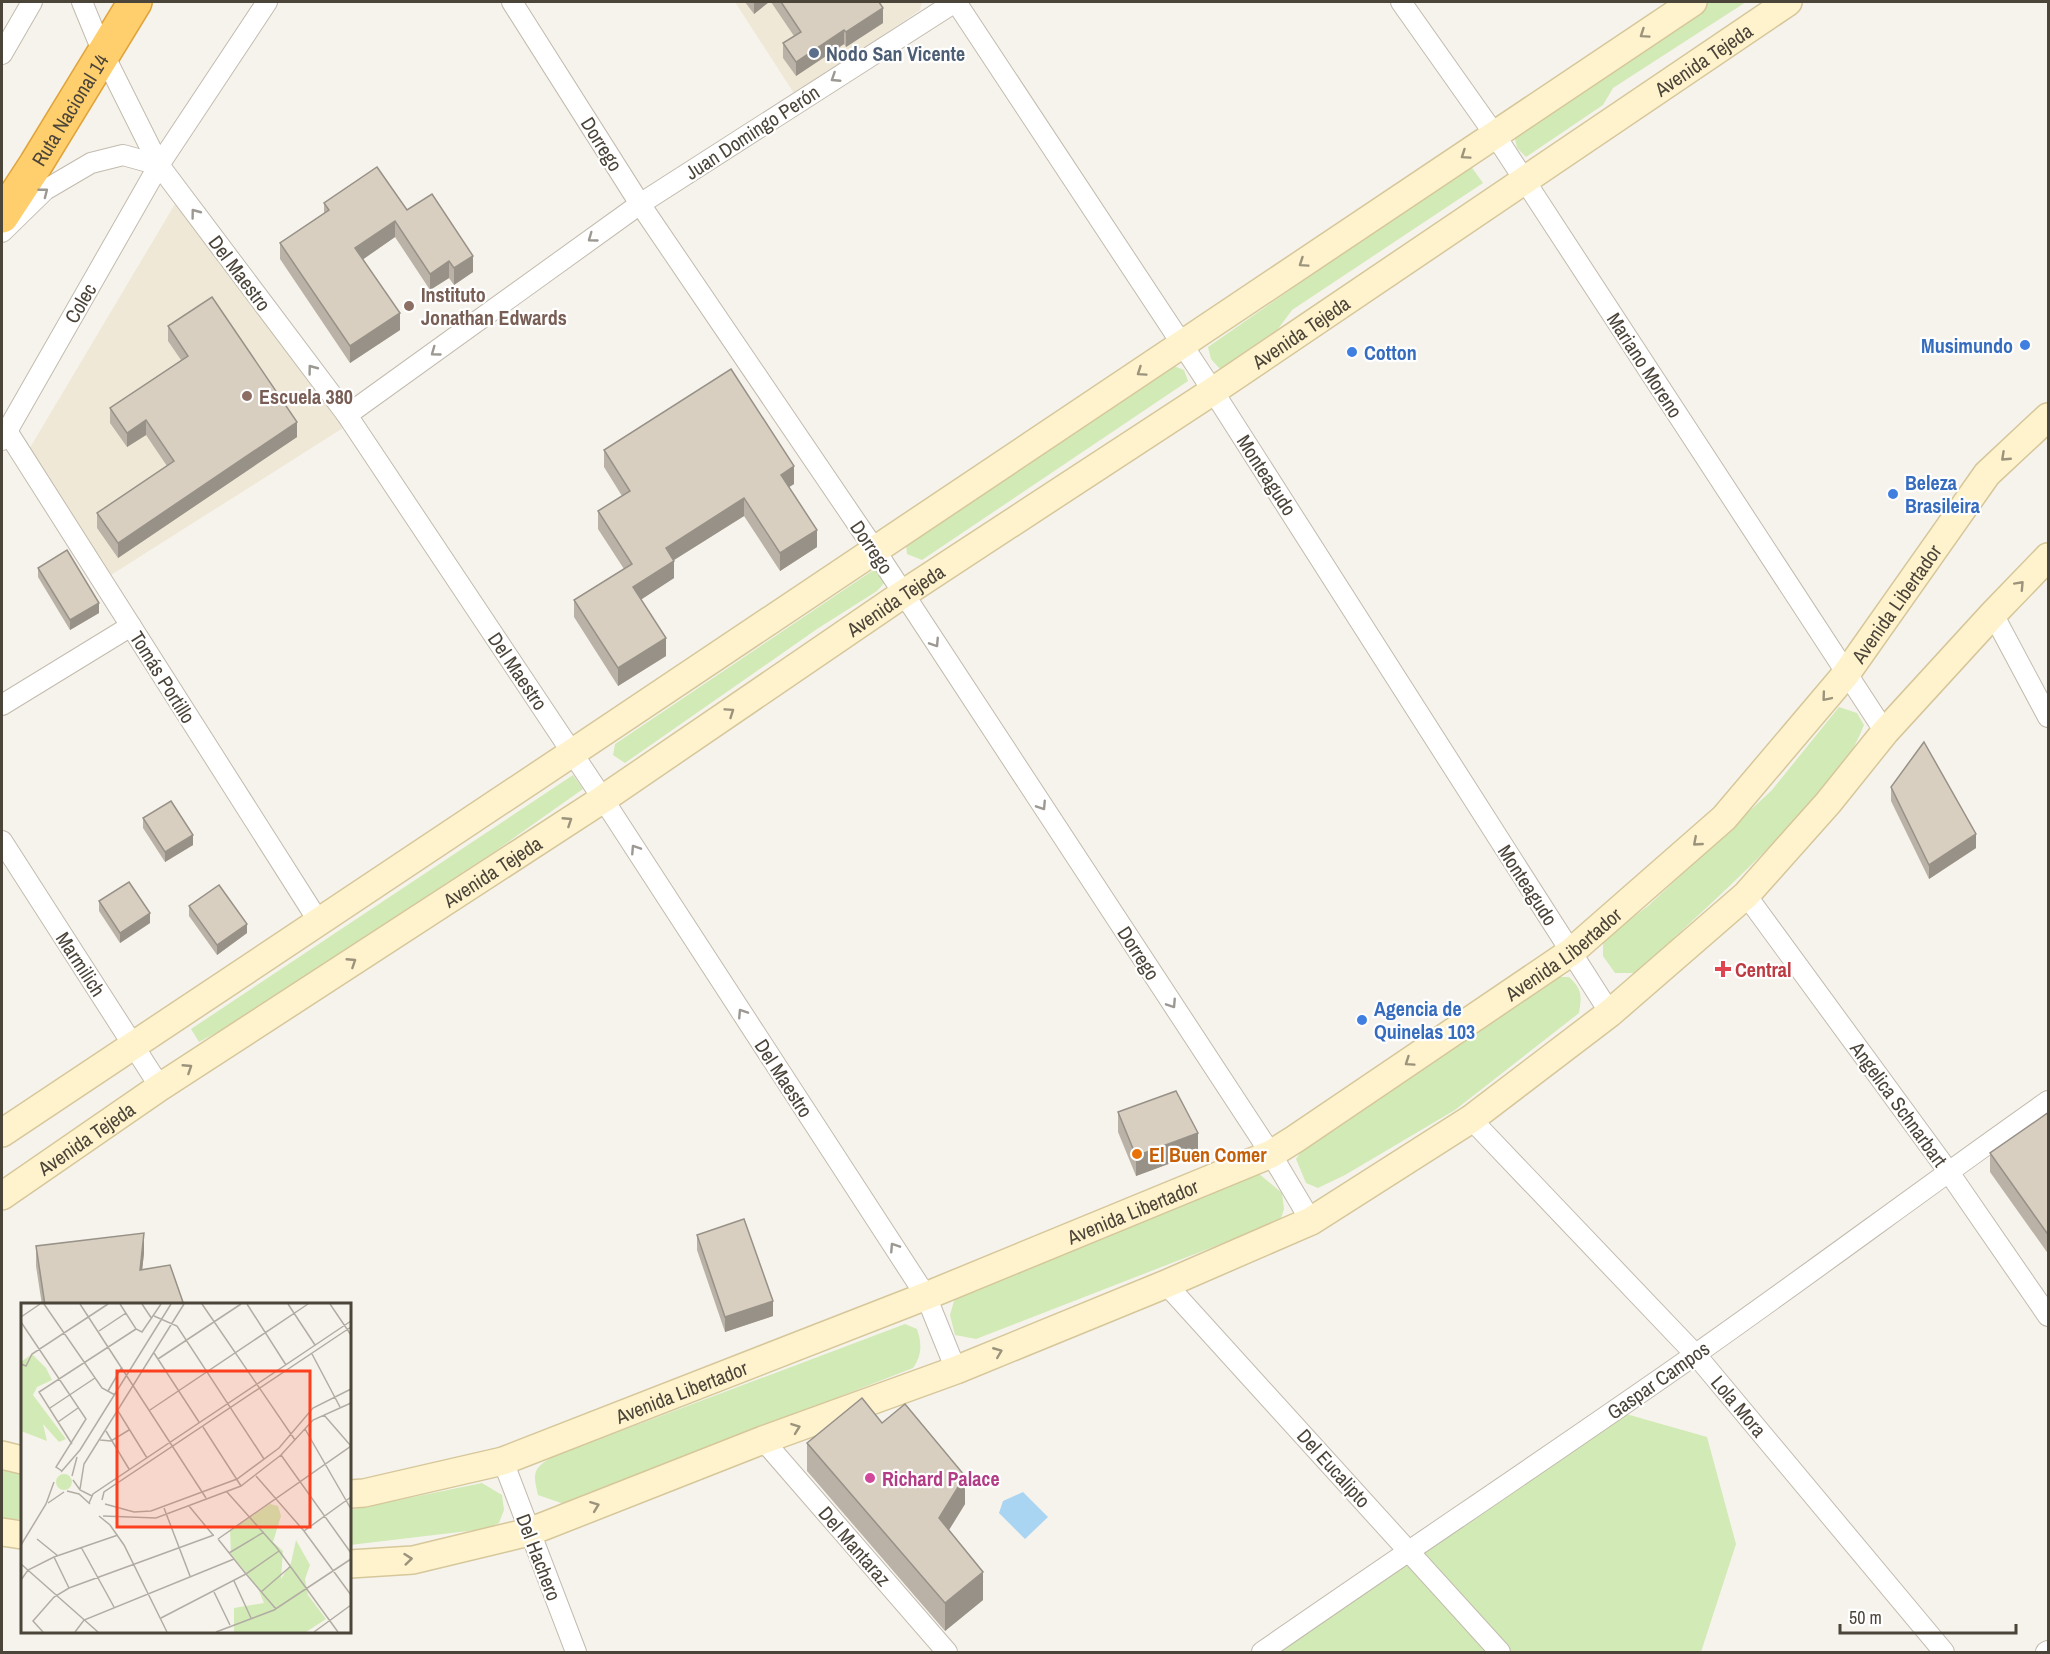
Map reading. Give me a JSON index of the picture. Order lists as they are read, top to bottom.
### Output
{
  "streets": {
    "highway": ["Ruta Nacional 14"],
    "main road": ["Avenida Tejeda", "Avenida Libertador"],
    "street": [
      "Juan Domingo Perón",
      "Dorrego",
      "Del Maestro",
      "Colec",
      "Mariano Moreno",
      "Monteagudo",
      "Tomás Portillo",
      "Marmilich",
      "Angelica Schnarbart",
      "Gaspar Campos",
      "Lola Mora",
      "Del Eucalipto",
      "Del Mantaraz",
      "Del Hachero"
    ]
  },
  "crossings": [
    ["Avenida Tejeda", "Dorrego"],
    ["Avenida Tejeda", "Del Maestro"],
    ["Avenida Tejeda", "Mariano Moreno"],
    ["Avenida Tejeda", "Monteagudo"],
    ["Avenida Tejeda", "Marmilich"],
    ["Ruta Nacional 14", "Del Maestro"],
    ["Juan Domingo Perón", "Dorrego"],
    ["Juan Domingo Perón", "Del Maestro"],
    ["Juan Domingo Perón", "Monteagudo"],
    ["Dorrego", "Avenida Libertador"],
    ["Del Maestro", "Colec"],
    ["Del Maestro", "Avenida Libertador"],
    ["Colec", "Tomás Portillo"],
    ["Mariano Moreno", "Avenida Libertador"],
    ["Monteagudo", "Avenida Libertador"],
    ["Avenida Libertador", "Del Hachero"],
    ["Angelica Schnarbart", "Gaspar Campos"],
    ["Gaspar Campos", "Lola Mora"],
    ["Gaspar Campos", "Del Eucalipto"]
  ],
  "one_way": ["Juan Domingo Perón", "Dorrego", "Del Maestro"],
  "places": {
    "other": [
      "Nodo San Vicente",
      "Instituto Jonathan Edwards",
      "Musimundo",
      "Cotton",
      "Escuela 380",
      "Beleza Brasileira",
      "Agencia de Quinelas 103",
      "El Buen Comer",
      "Richard Palace"
    ],
    "health": ["Central"]
  },
  "scale_bar": "50 m"
}
